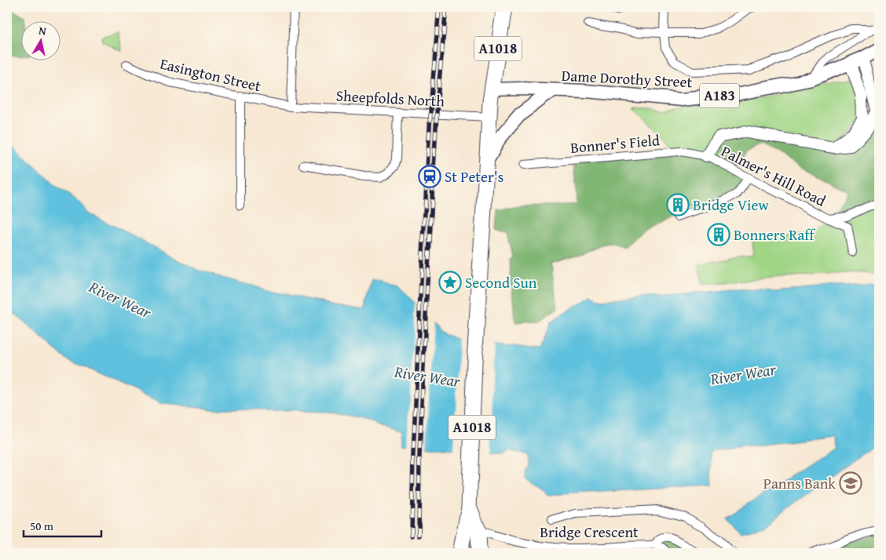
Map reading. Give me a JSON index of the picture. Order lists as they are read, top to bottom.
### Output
{
  "streets": {
    "highway": ["A1018"],
    "main road": ["Dame Dorothy Street", "A183"],
    "street": [
      "Easington Street",
      "Sheepfolds North",
      "Bonner's Field",
      "Palmer's Hill Road",
      "Bridge Crescent"
    ]
  },
  "crossings": [
    ["A1018", "Dame Dorothy Street"],
    ["A1018", "Sheepfolds North"],
    ["A1018", "Bridge Crescent"],
    ["Easington Street", "Sheepfolds North"],
    ["Bonner's Field", "Palmer's Hill Road"]
  ],
  "water": ["River Wear"],
  "places": {
    "station": ["St Peter's"],
    "building": ["Bridge View", "Bonners Raff"],
    "place": ["Second Sun"],
    "school or university": ["Panns Bank"]
  },
  "scale_bar": "50 m",
  "north": "top"
}
